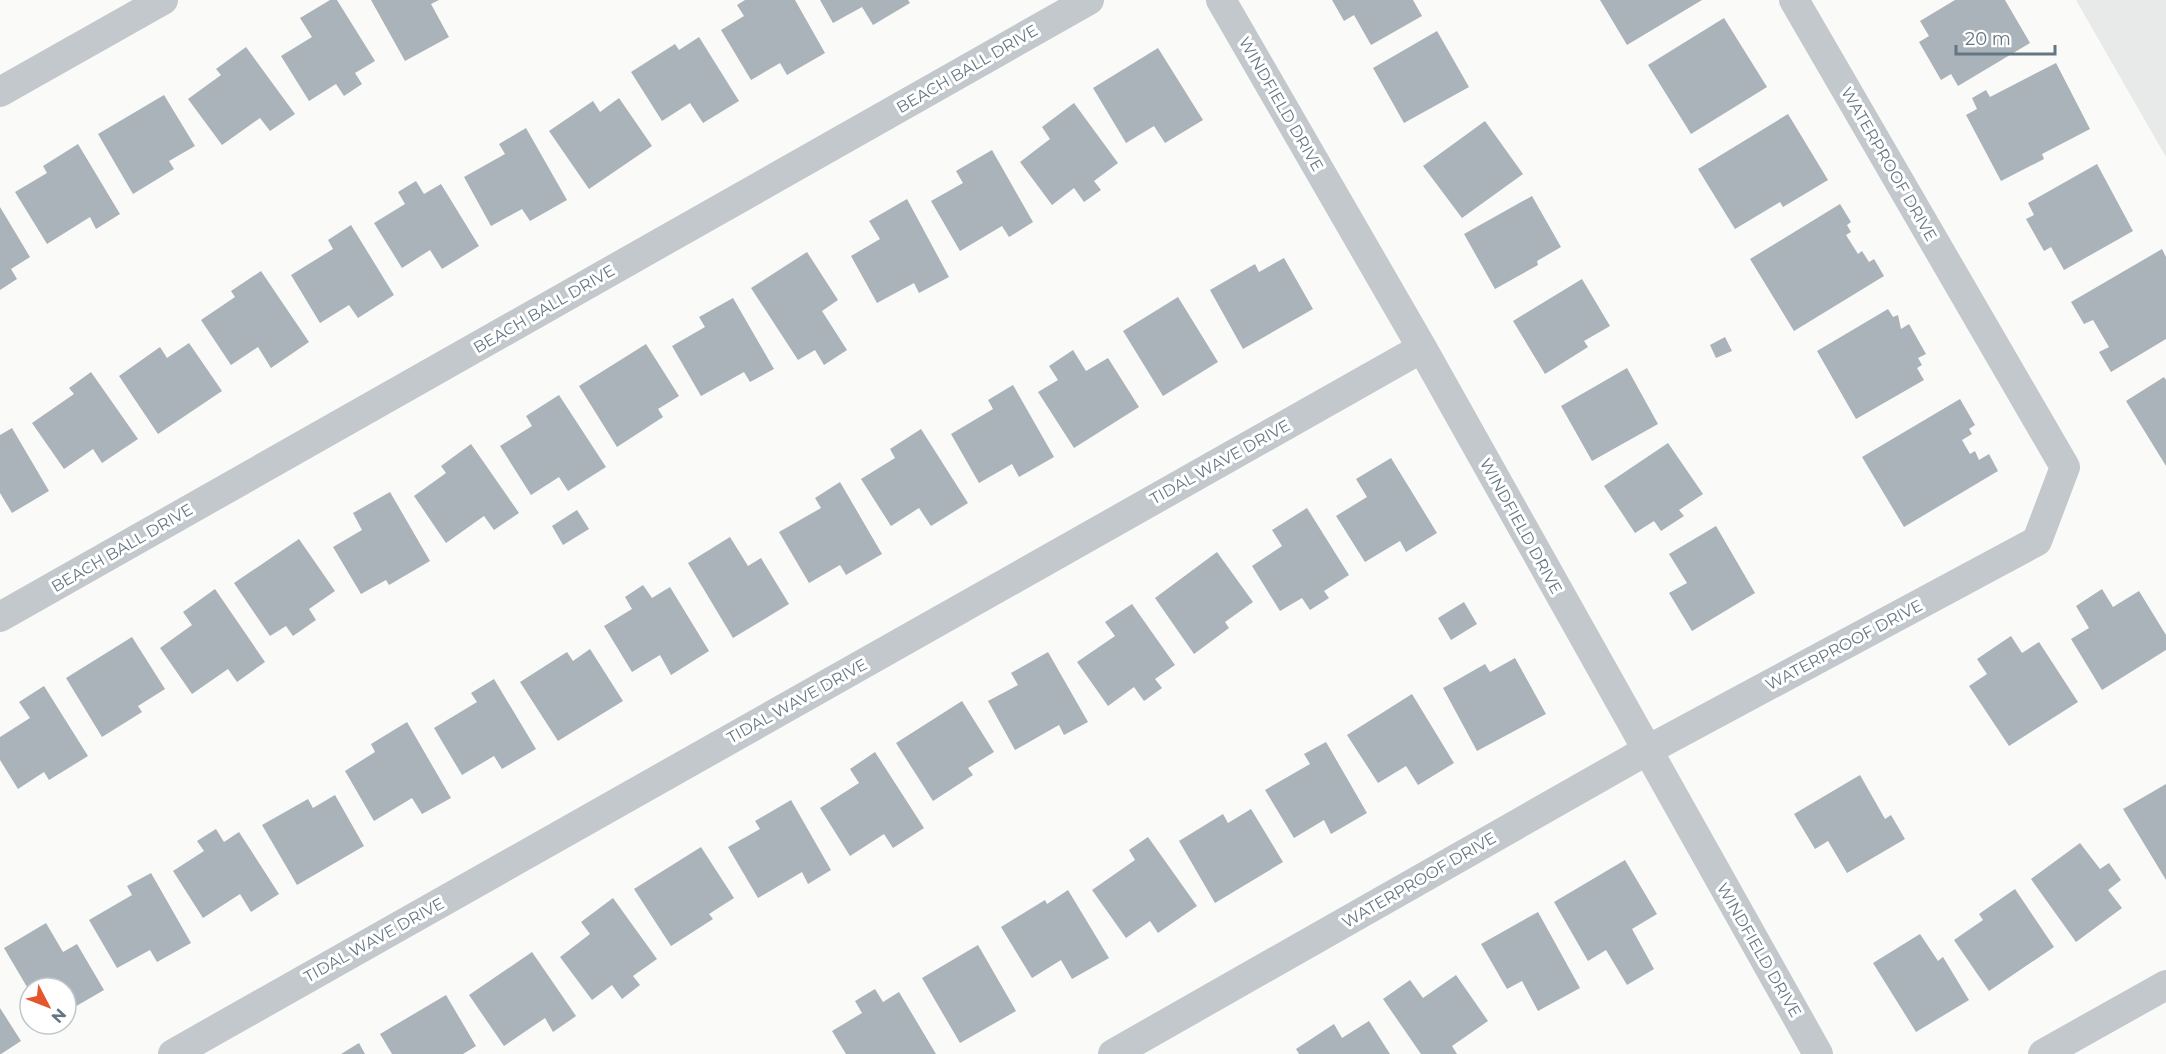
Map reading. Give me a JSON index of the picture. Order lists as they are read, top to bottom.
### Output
{
  "streets": {
    "street": [
      "BEACH BALL DRIVE",
      "WINDFIELD DRIVE",
      "WATERPROOF DRIVE",
      "TIDAL WAVE DRIVE"
    ]
  },
  "crossings": [
    ["WINDFIELD DRIVE", "WATERPROOF DRIVE"],
    ["WINDFIELD DRIVE", "TIDAL WAVE DRIVE"]
  ],
  "scale_bar": "20 m",
  "north": "bottom right"
}
